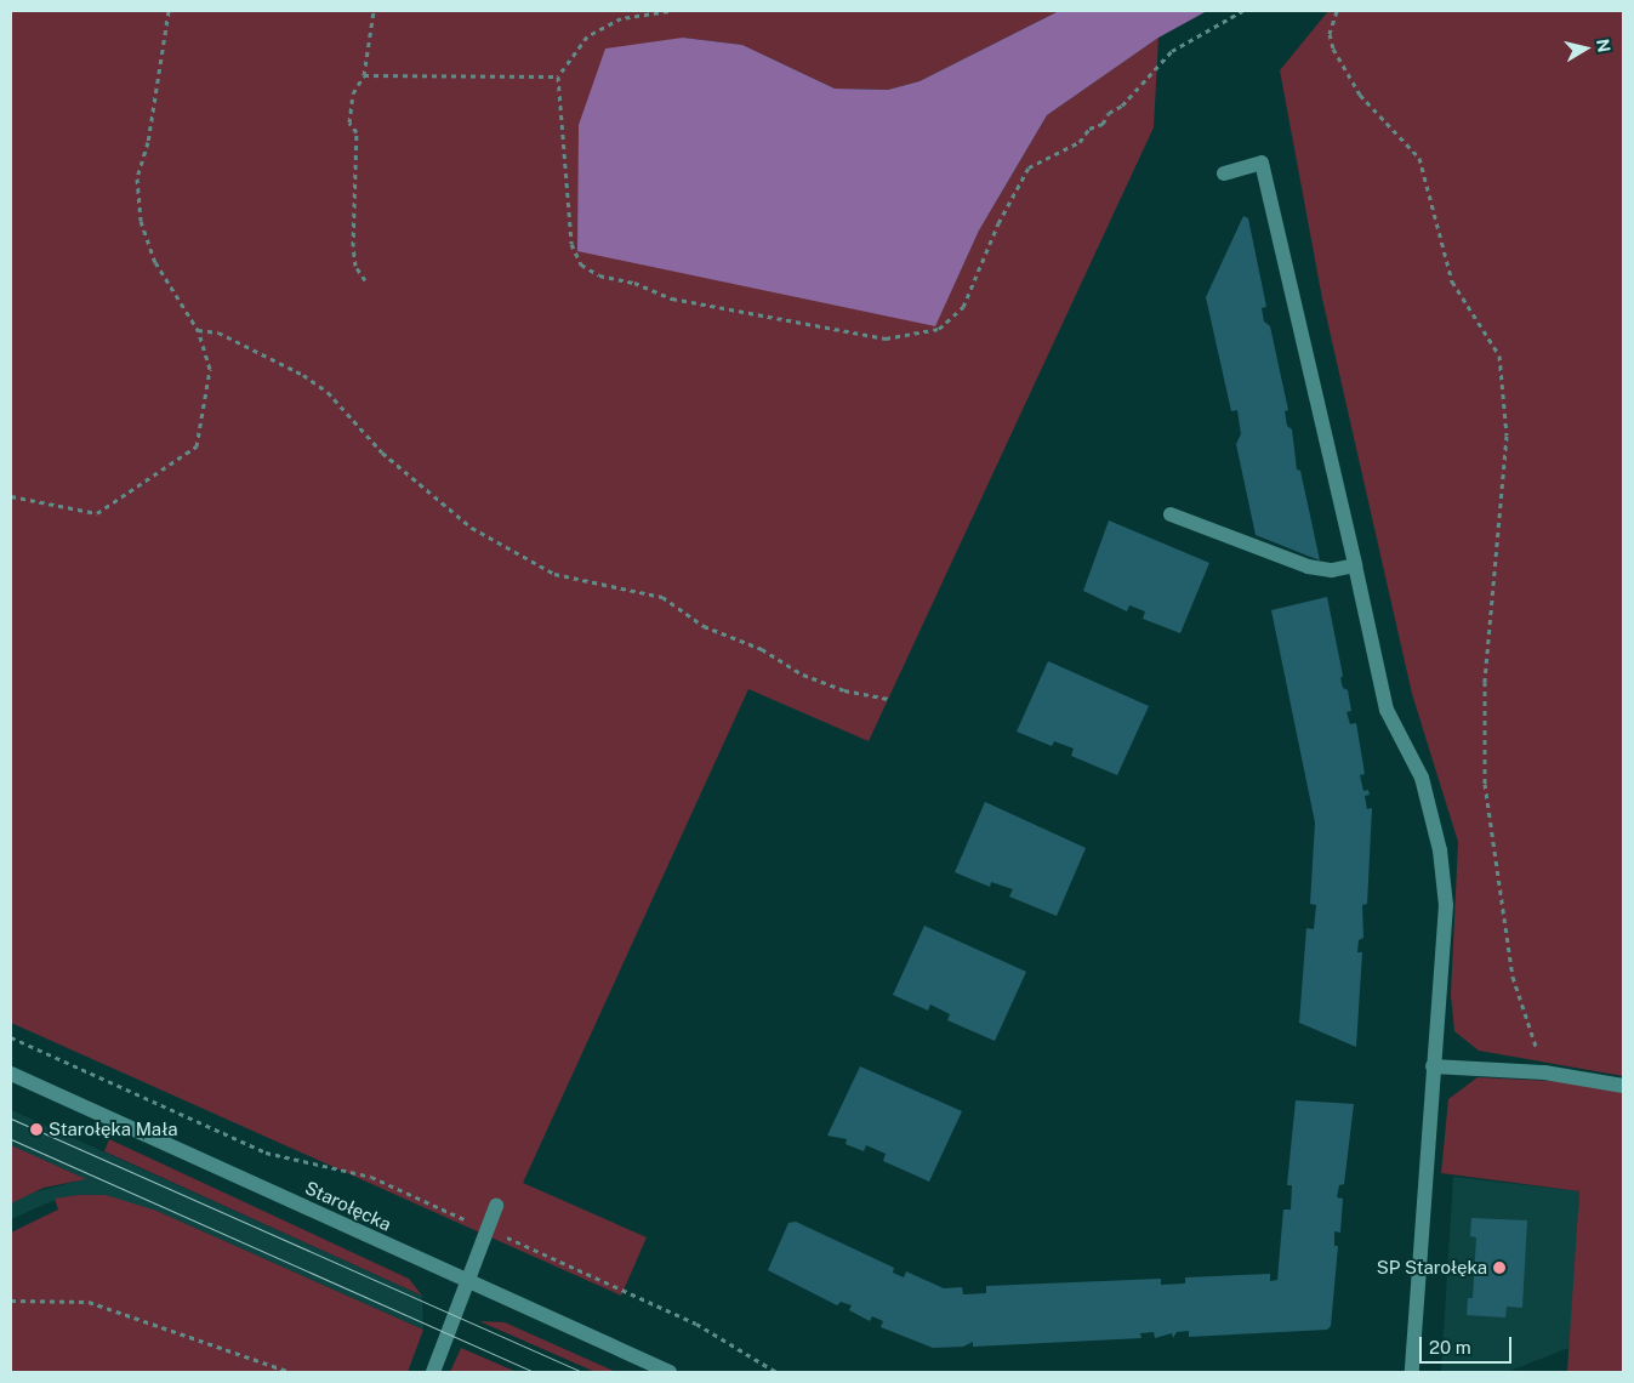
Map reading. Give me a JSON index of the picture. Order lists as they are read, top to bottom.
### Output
{
  "streets": {
    "street": ["Starołęcka"]
  },
  "places": ["Starołęka Mała", "SP Starołęka"],
  "scale_bar": "20 m",
  "north": "right"
}
